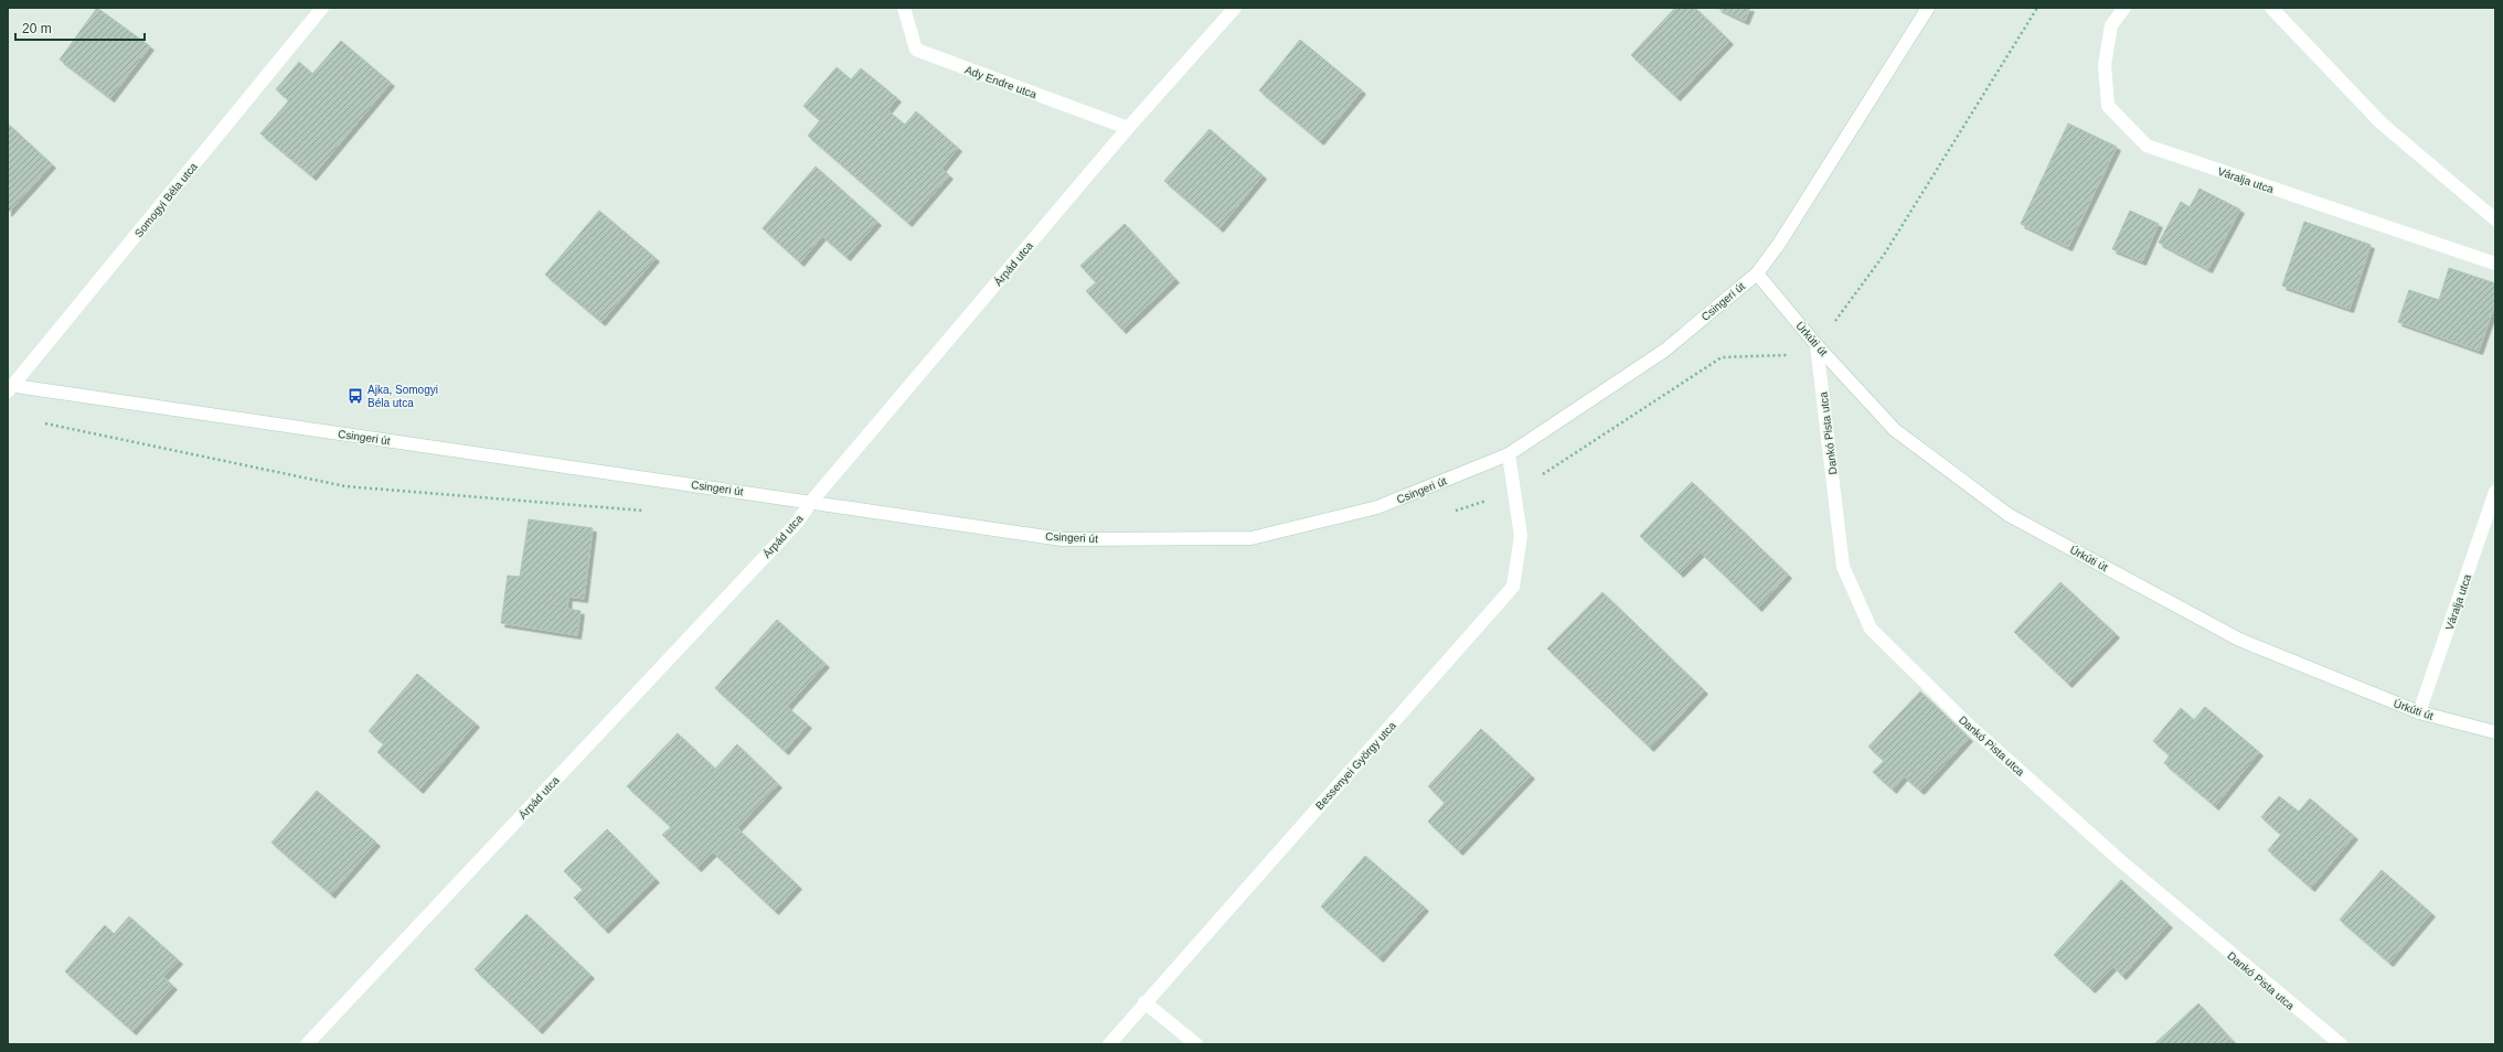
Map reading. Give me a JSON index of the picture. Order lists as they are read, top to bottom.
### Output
{
  "streets": {
    "street": [
      "Ady Endre utca",
      "Váralja utca",
      "Somogyi Béla utca",
      "Árpád utca",
      "Csingeri út",
      "Úrkúti út",
      "Dankó Pista utca",
      "Bessenyei György utca"
    ]
  },
  "crossings": [
    ["Ady Endre utca", "Árpád utca"],
    ["Váralja utca", "Úrkúti út"],
    ["Somogyi Béla utca", "Csingeri út"],
    ["Árpád utca", "Csingeri út"],
    ["Csingeri út", "Úrkúti út"],
    ["Csingeri út", "Bessenyei György utca"],
    ["Úrkúti út", "Dankó Pista utca"]
  ],
  "places": {
    "bus stop": ["Ajka, Somogyi Béla utca"]
  },
  "scale_bar": "20 m"
}
